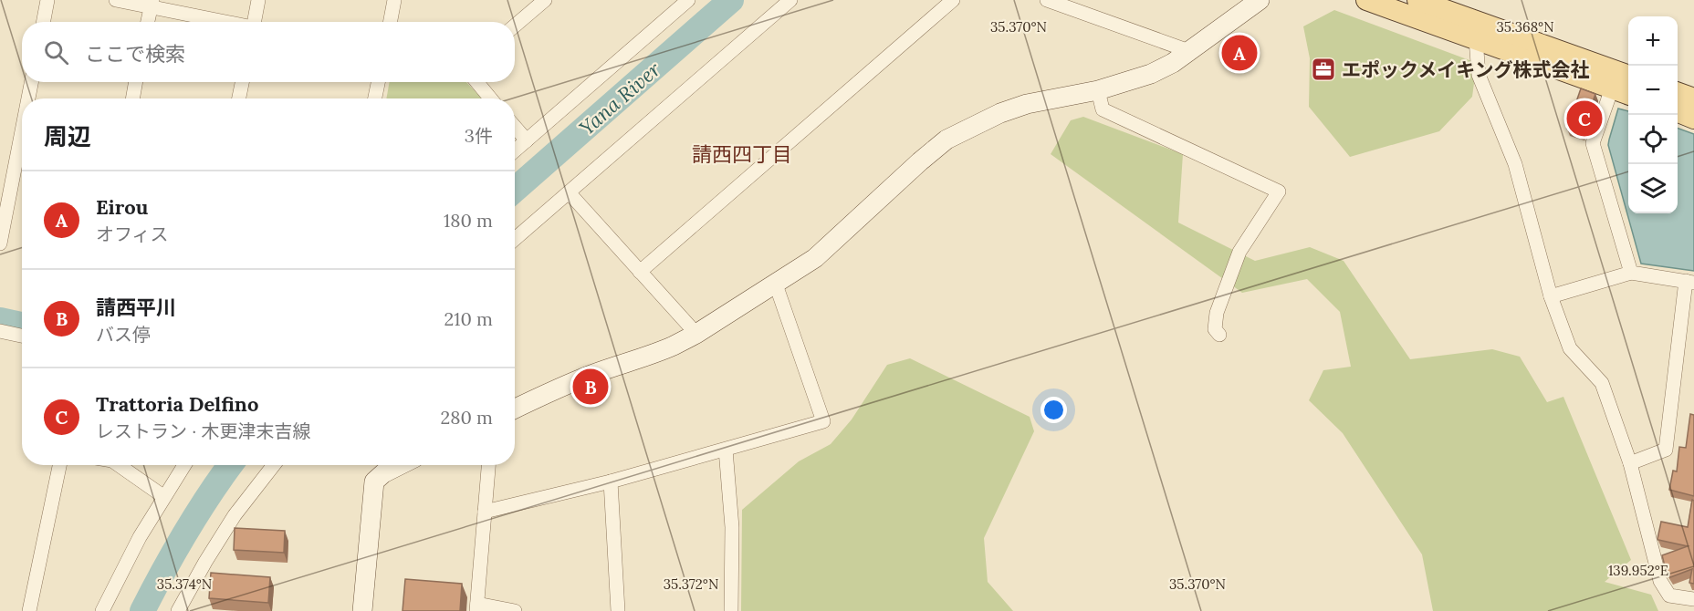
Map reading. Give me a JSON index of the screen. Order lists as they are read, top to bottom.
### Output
{
  "districts": ["請西四丁目"],
  "water": ["Yana River"],
  "places": {
    "office": ["エポックメイキング株式会社"]
  },
  "page": {
    "map_buttons": ["+", "−"],
    "search": "ここで検索",
    "pins": ["A", "C", "B"],
    "heading": ["周辺", "3件"],
    "list": [
      {
        "mark": "A",
        "name": "Eirou",
        "note": "オフィス",
        "value": "180 m"
      },
      {
        "mark": "B",
        "name": "請西平川",
        "note": "バス停",
        "value": "210 m"
      },
      {
        "mark": "C",
        "name": "Trattoria Delfino",
        "note": "レストラン · 木更津末吉線",
        "value": "280 m"
      }
    ]
  },
  "coordinates": [
    "35.370°N",
    "35.368°N",
    "139.952°E",
    "35.374°N",
    "35.372°N"
  ]
}
